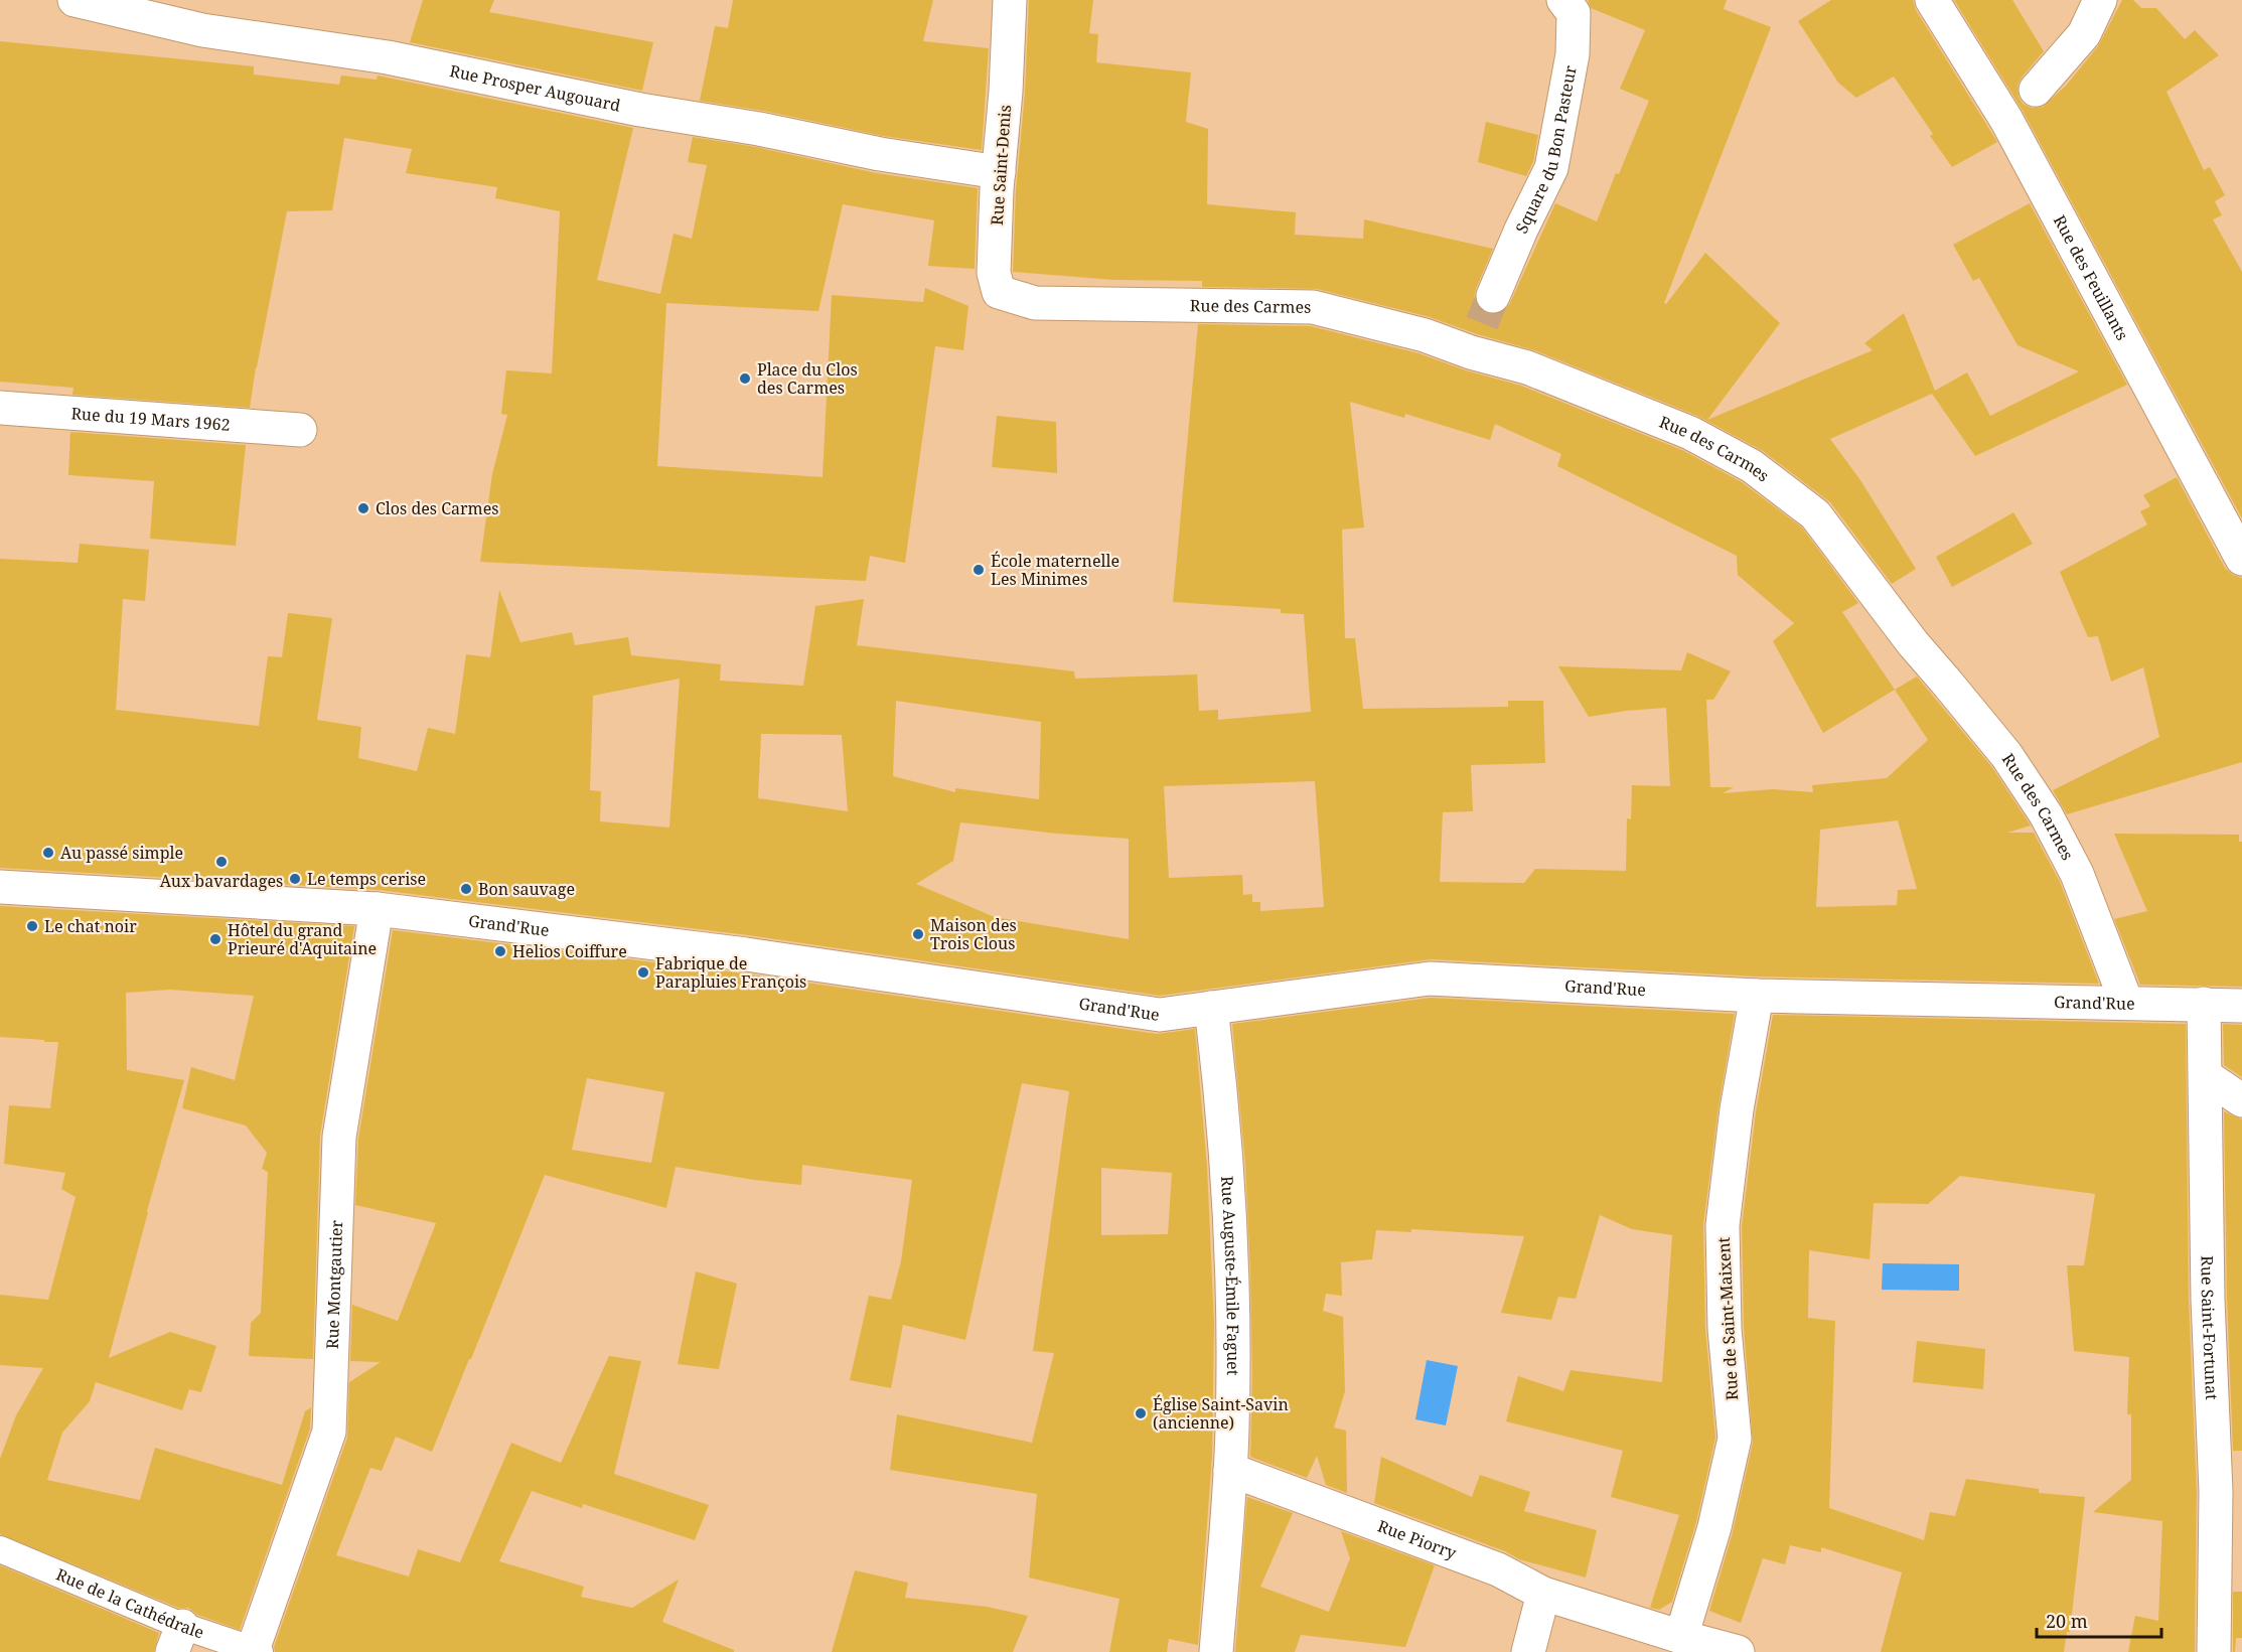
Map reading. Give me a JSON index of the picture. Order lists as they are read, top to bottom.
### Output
{
  "streets": {
    "street": [
      "Rue Prosper Augouard",
      "Square du Bon Pasteur",
      "Rue Saint-Denis",
      "Rue des Feuillants",
      "Rue des Carmes",
      "Rue du 19 Mars 1962",
      "Grand'Rue",
      "Rue Auguste-Émile Faguet",
      "Rue Montgautier",
      "Rue de Saint-Maixent",
      "Rue Saint-Fortunat",
      "Rue Piorry",
      "Rue de la Cathédrale"
    ]
  },
  "crossings": [
    ["Rue Prosper Augouard", "Rue Saint-Denis"],
    ["Rue Saint-Denis", "Rue des Carmes"],
    ["Rue des Carmes", "Grand'Rue"],
    ["Grand'Rue", "Rue Auguste-Émile Faguet"],
    ["Grand'Rue", "Rue Montgautier"],
    ["Grand'Rue", "Rue de Saint-Maixent"],
    ["Grand'Rue", "Rue Saint-Fortunat"],
    ["Rue Auguste-Émile Faguet", "Rue Piorry"],
    ["Rue Montgautier", "Rue de la Cathédrale"],
    ["Rue de Saint-Maixent", "Rue Piorry"]
  ],
  "places": [
    "Place du Clos des Carmes",
    "Clos des Carmes",
    "École maternelle Les Minimes",
    "Au passé simple",
    "Aux bavardages",
    "Le temps cerise",
    "Bon sauvage",
    "Le chat noir",
    "Maison des Trois Clous",
    "Hôtel du grand Prieuré d'Aquitaine",
    "Helios Coiffure",
    "Fabrique de Parapluies François",
    "Église Saint-Savin (ancienne)"
  ],
  "scale_bar": "20 m"
}
